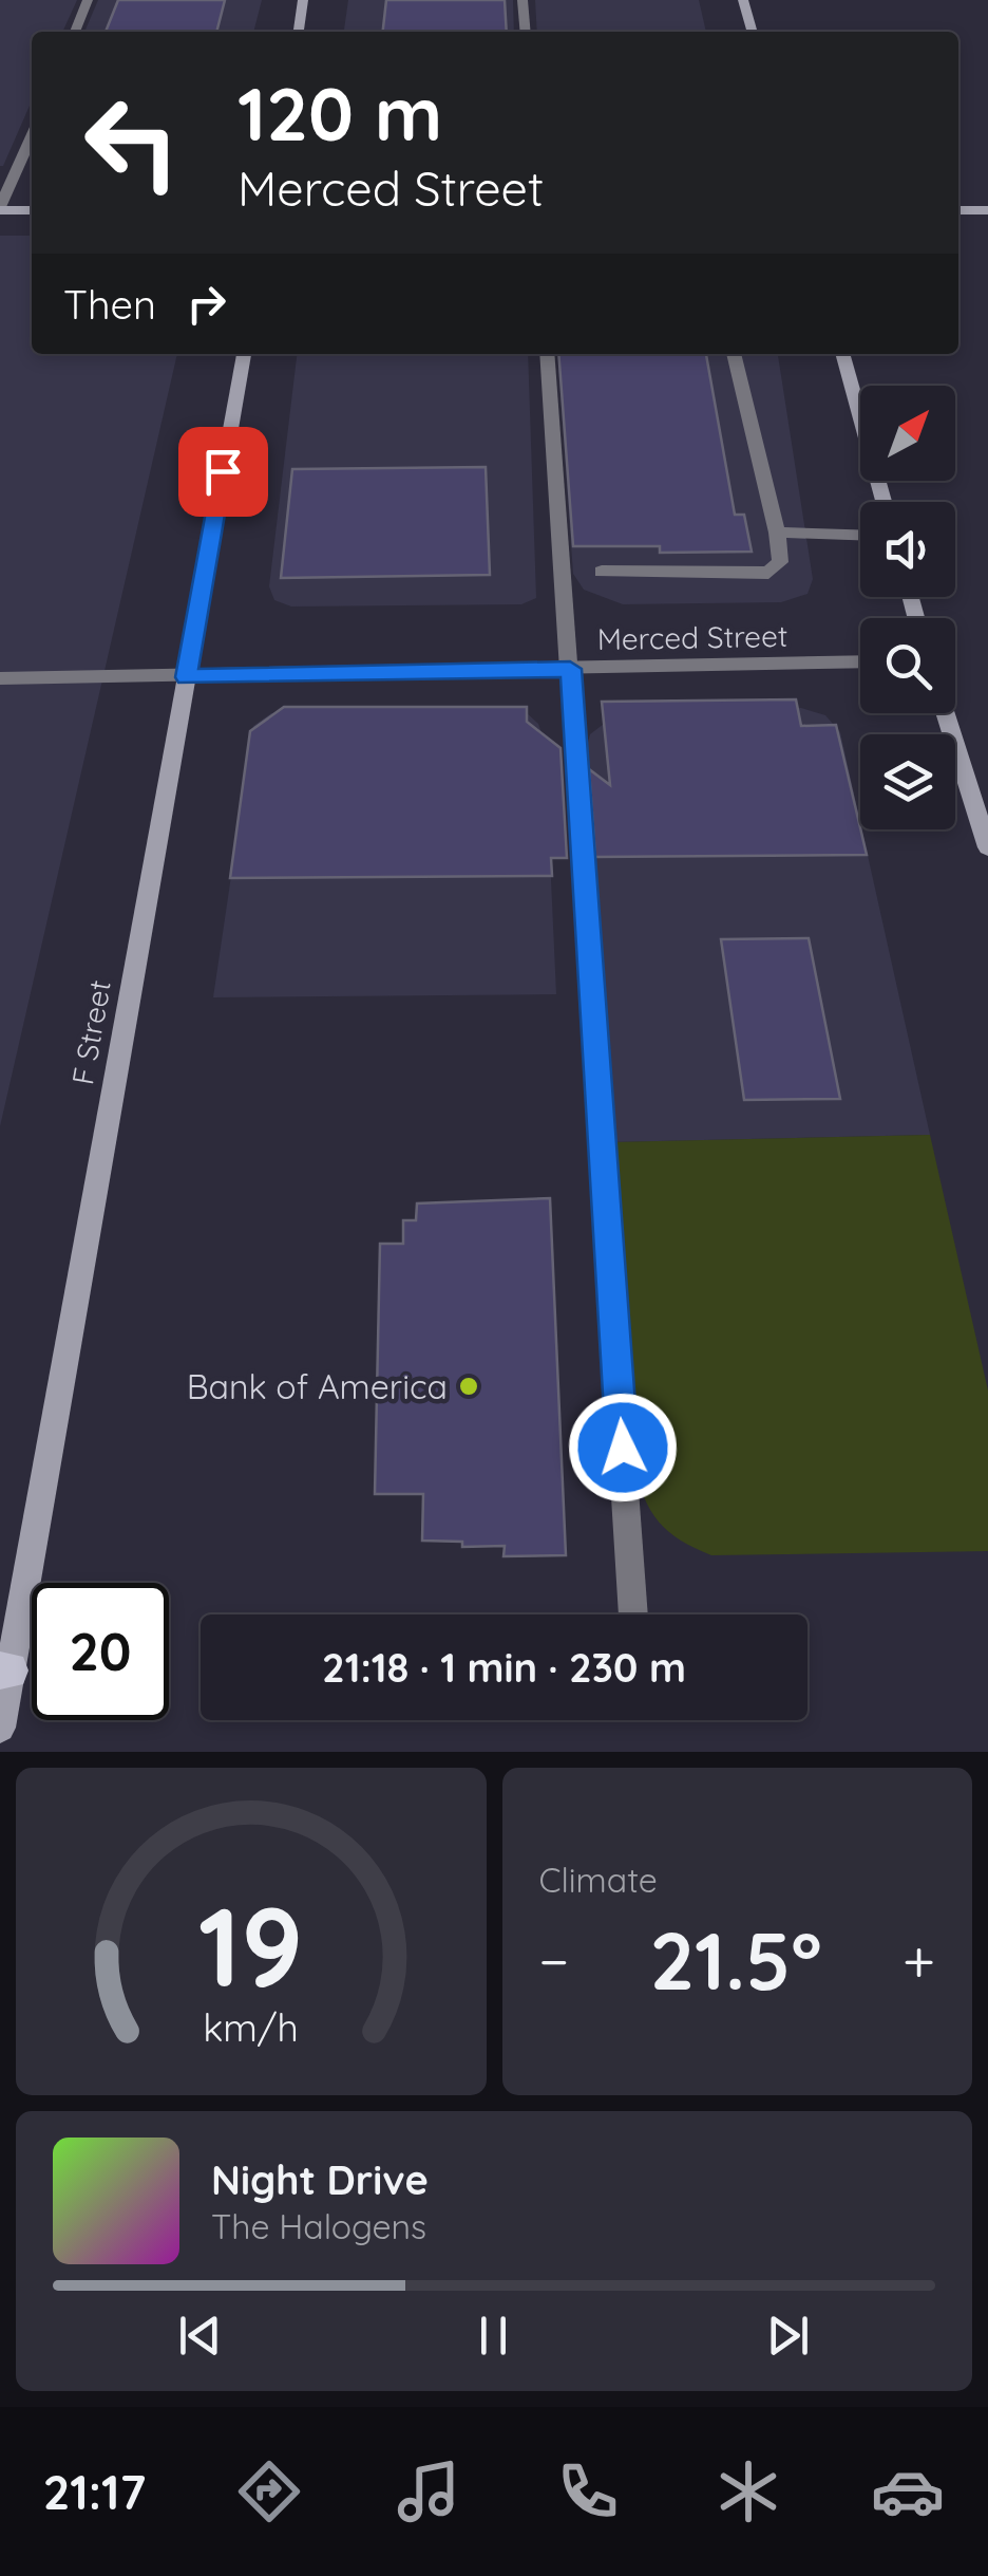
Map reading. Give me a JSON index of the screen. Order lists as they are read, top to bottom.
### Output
{
  "streets": {
    "street": ["Merced Street", "F Street"]
  },
  "crossings": [
    ["Merced Street", "F Street"]
  ],
  "places": ["Bank of America"],
  "north": "top right",
  "page": {
    "turn": ["120 m", "Merced Street"],
    "then": "Then",
    "limit": "20",
    "trip": "21:18 · 1 min · 230 m",
    "tile": "Climate",
    "heat": ["−", "21.5°", "+"],
    "song": ["Night Drive", "The Halogens"],
    "tabs": "21:17",
    "gauge": ["19", "km/h"]
  }
}
